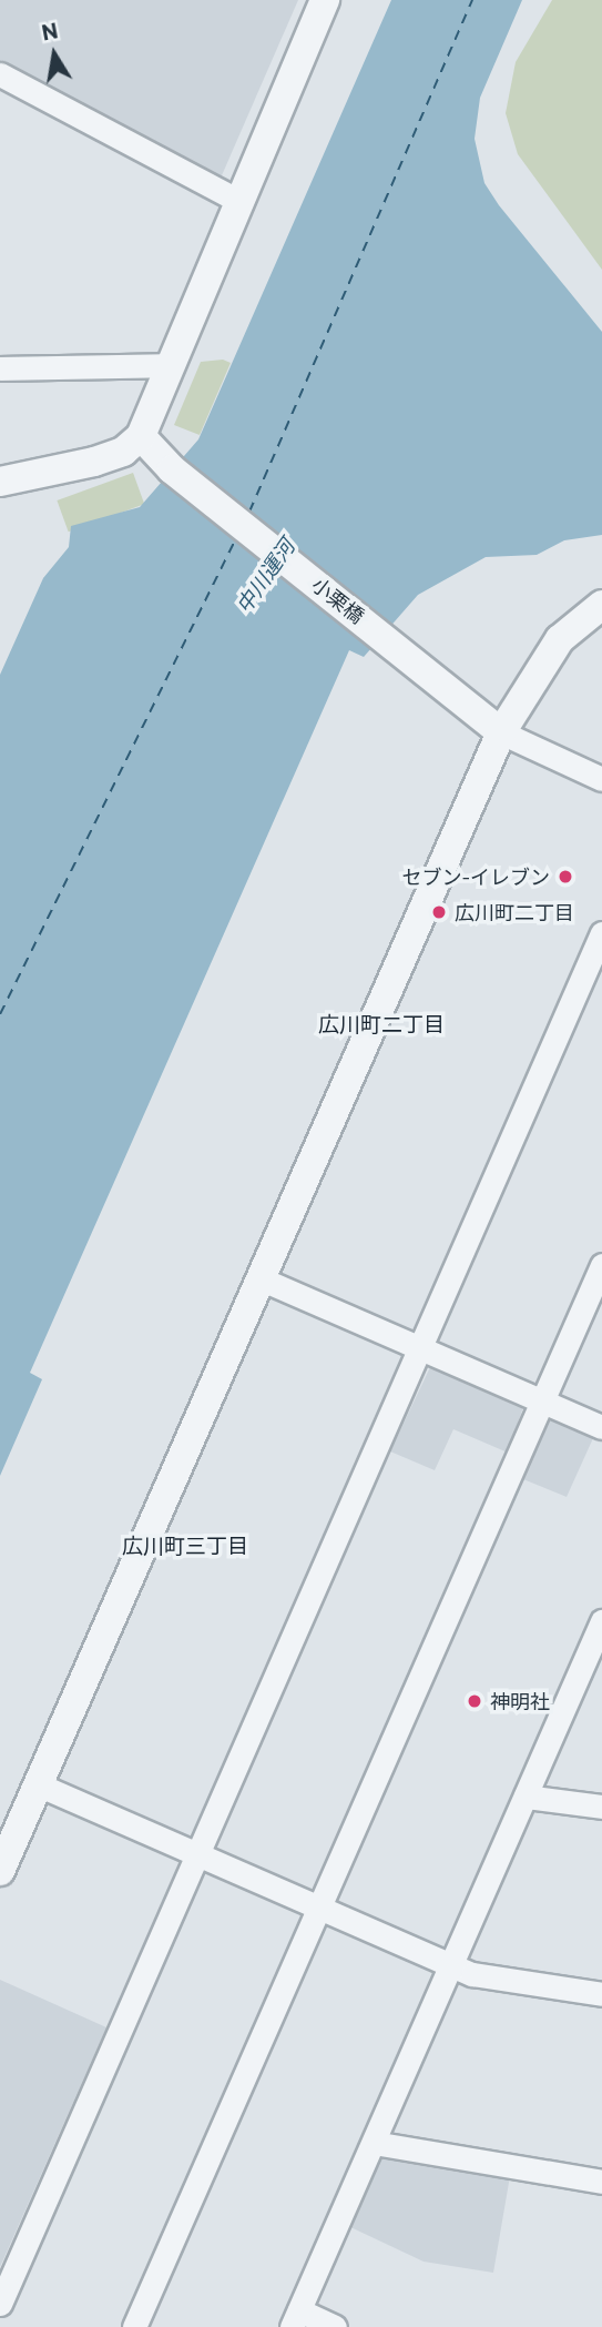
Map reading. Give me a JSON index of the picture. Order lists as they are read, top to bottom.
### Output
{
  "streets": {
    "street": ["小栗橋"]
  },
  "districts": ["広川町二丁目", "広川町三丁目"],
  "water": ["中川運河"],
  "places": ["セブン-イレブン", "広川町二丁目", "神明社"],
  "north": "top"
}
